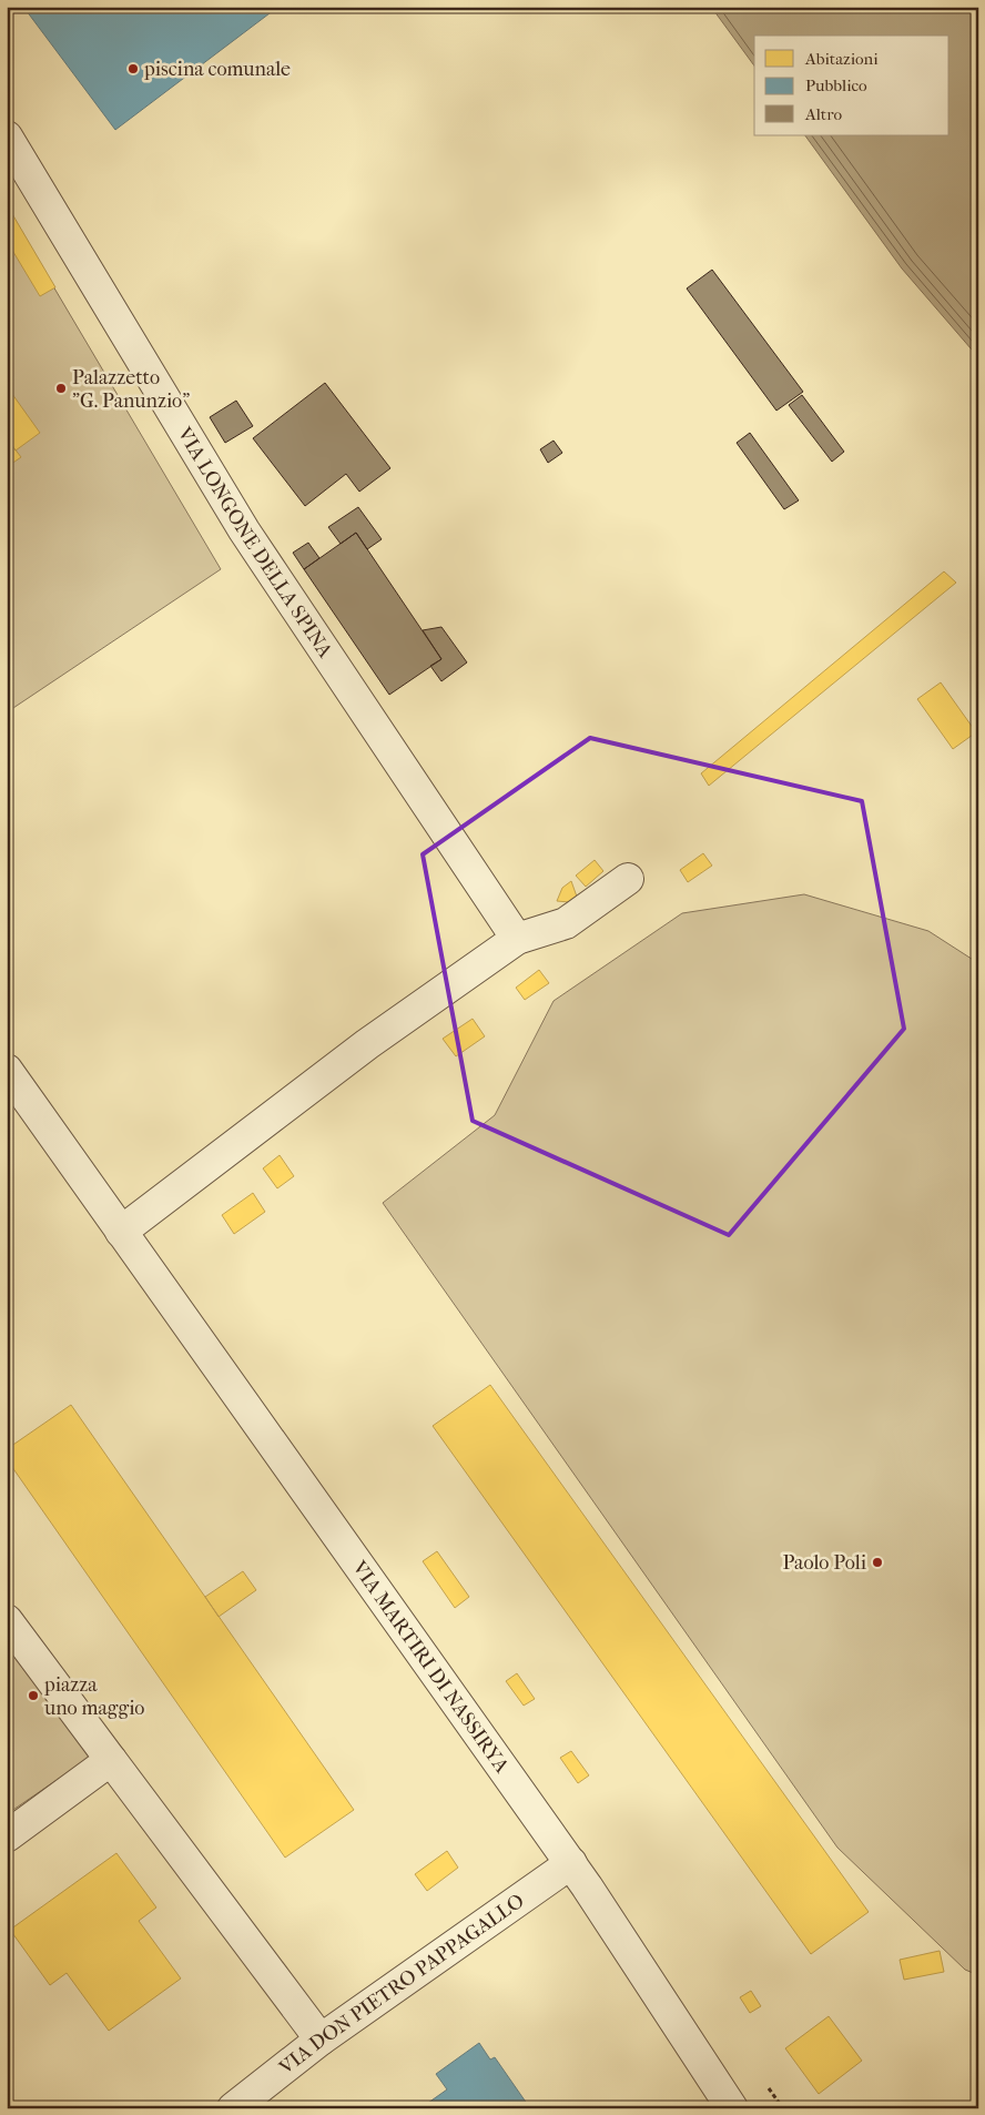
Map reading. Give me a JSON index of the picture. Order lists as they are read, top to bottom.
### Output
{
  "streets": {
    "street": ["VIA LONGONE DELLA SPINA", "VIA MARTIRI DI NASSIRYA", "VIA DON PIETRO PAPPAGALLO"]
  },
  "crossings": [
    ["VIA MARTIRI DI NASSIRYA", "VIA DON PIETRO PAPPAGALLO"]
  ],
  "places": [
    "piscina comunale",
    "Palazzetto \"G. Panunzio\"",
    "Paolo Poli",
    "piazza uno maggio"
  ],
  "legend": ["Abitazioni", "Pubblico", "Altro"]
}
